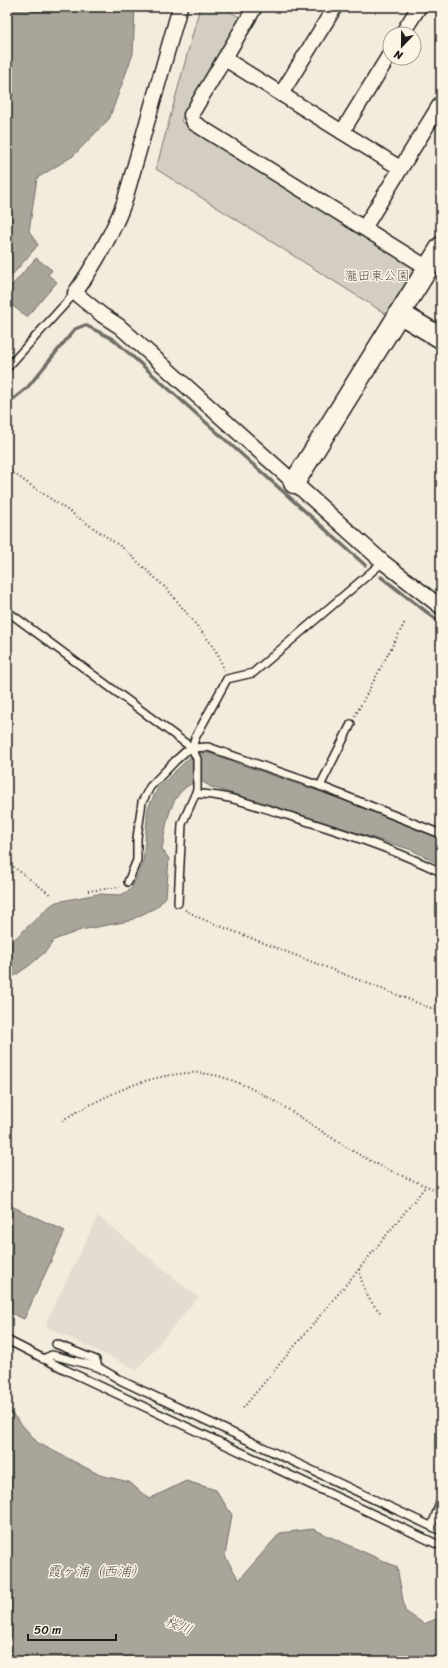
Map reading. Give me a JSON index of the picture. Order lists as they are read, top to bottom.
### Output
{
  "water": ["霞ヶ浦（西浦）", "桜川"],
  "parks": ["瀧田東公園"],
  "scale_bar": "50 m",
  "north": "bottom"
}
